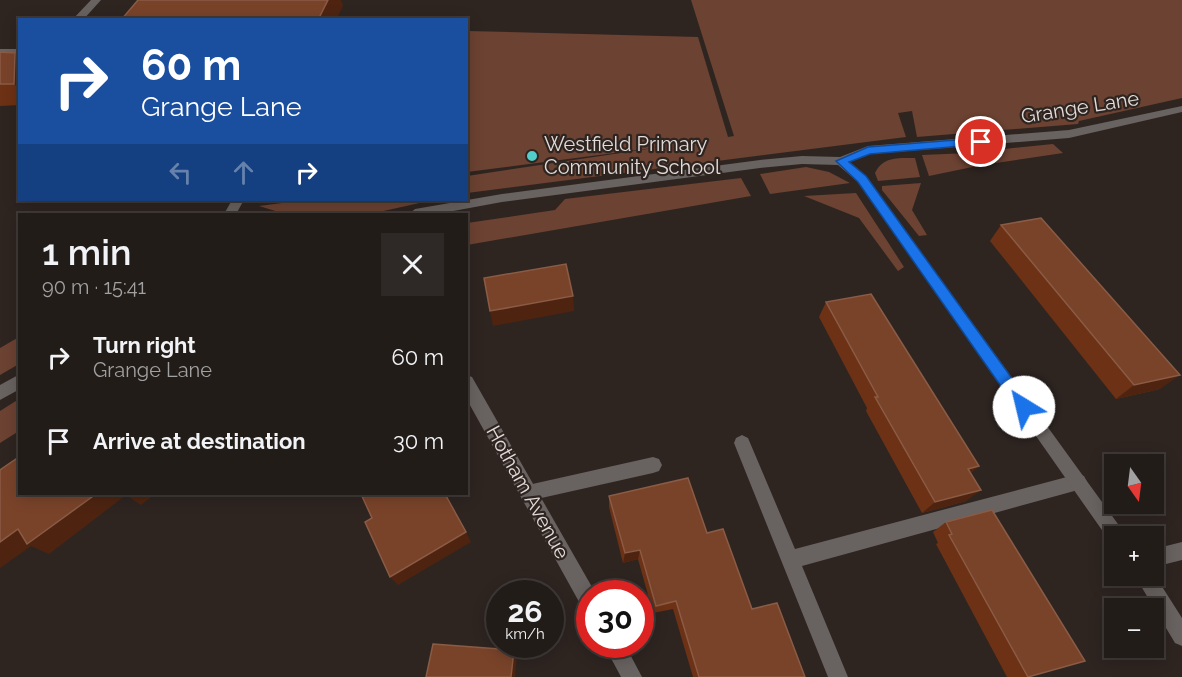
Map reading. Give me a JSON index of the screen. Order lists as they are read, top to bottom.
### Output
{
  "streets": {
    "street": ["Grange Lane", "Hotham Avenue"]
  },
  "places": ["Westfield Primary Community School"],
  "north": "bottom",
  "page": {
    "turn": ["60 m", "Grange Lane"],
    "heading": ["1 min", "90 m · 15:41"],
    "list": [
      {
        "name": "Turn right",
        "note": "Grange Lane",
        "value": "60 m"
      },
      {
        "name": "Arrive at destination",
        "value": "30 m"
      }
    ],
    "map_buttons": ["+", "−"],
    "speed": "26 km/h",
    "limit": "30"
  }
}
